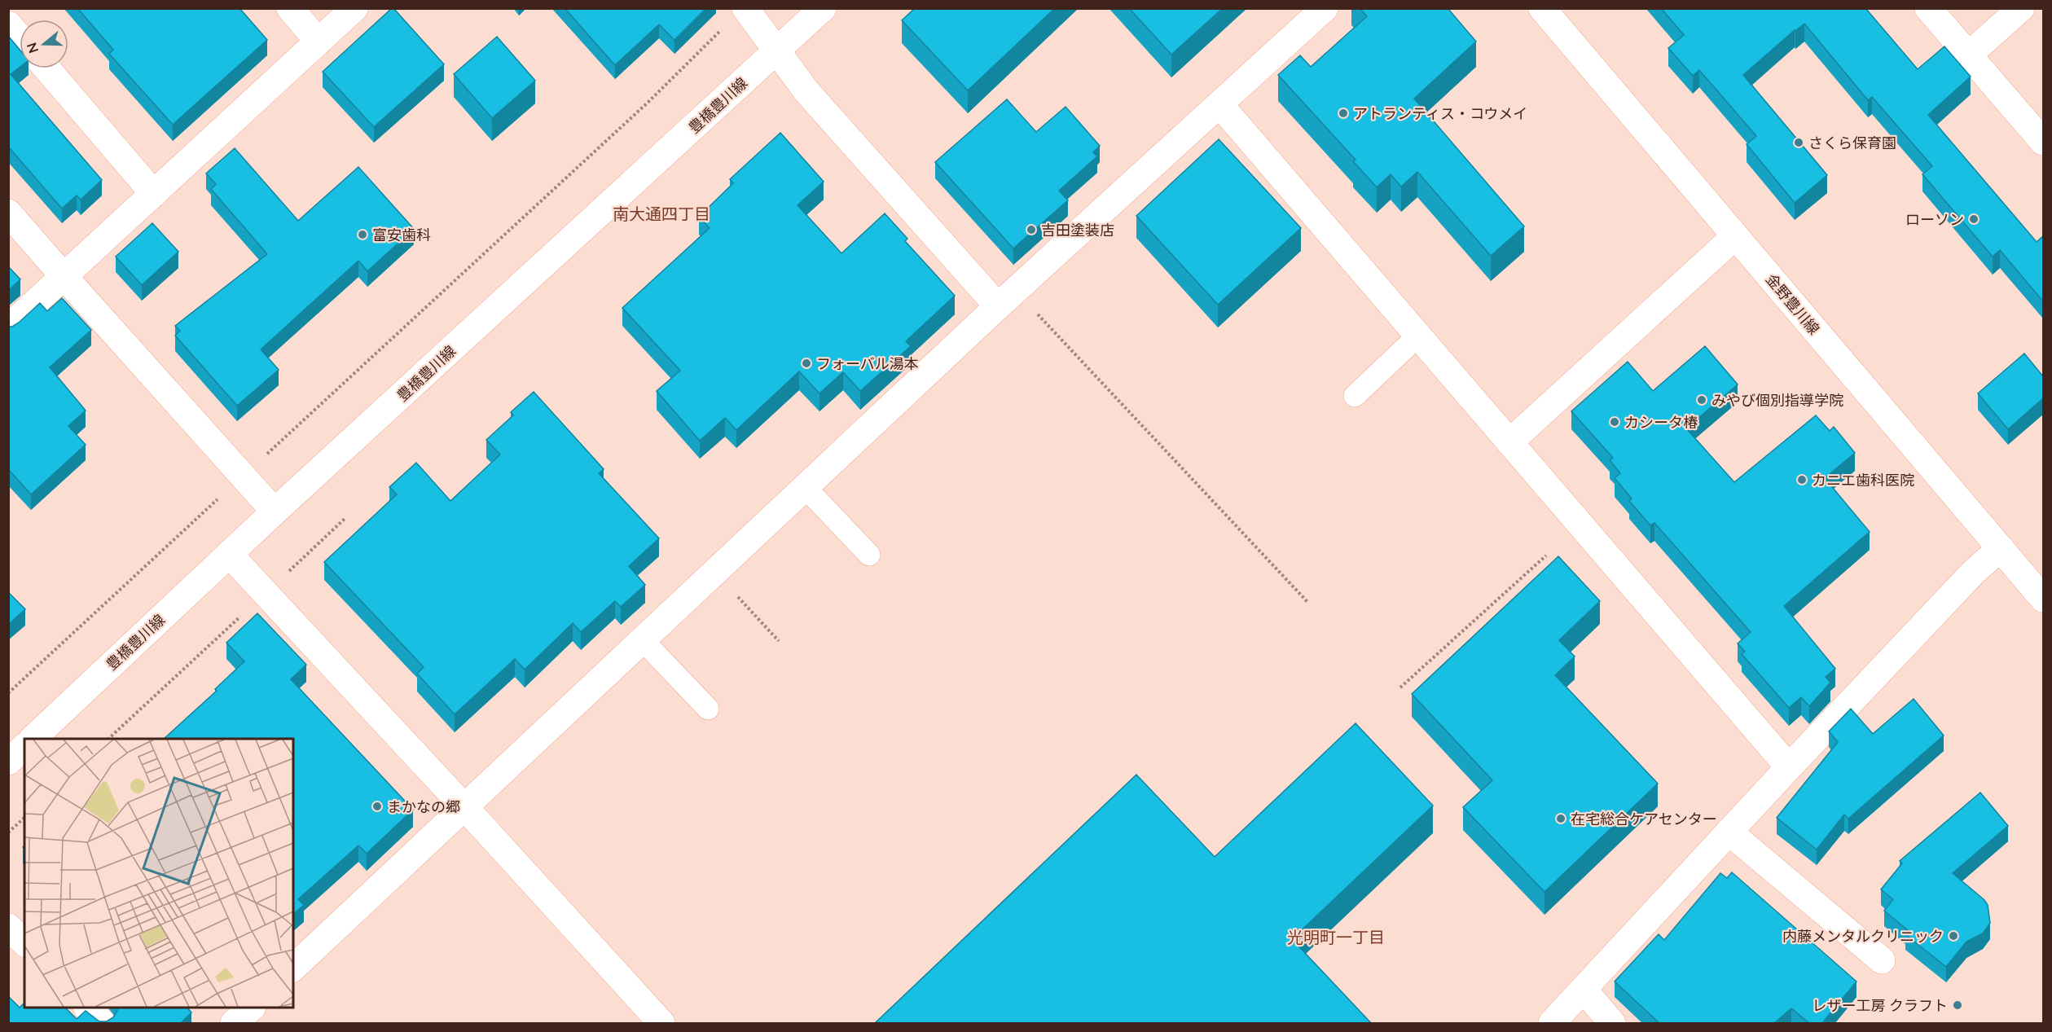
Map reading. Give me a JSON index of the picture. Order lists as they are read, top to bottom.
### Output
{
  "streets": {
    "street": ["豊橋豊川線", "金野豊川線"]
  },
  "districts": ["南大通四丁目", "光明町一丁目"],
  "places": [
    "アトランティス・コウメイ",
    "さくら保育園",
    "ローソン",
    "吉田塗装店",
    "富安歯科",
    "フォーバル湯本",
    "みやび個別指導学院",
    "カシータ椿",
    "カニエ歯科医院",
    "まかなの郷",
    "在宅総合ケアセンター",
    "内藤メンタルクリニック",
    "レザー工房 クラフト"
  ],
  "north": "left"
}
